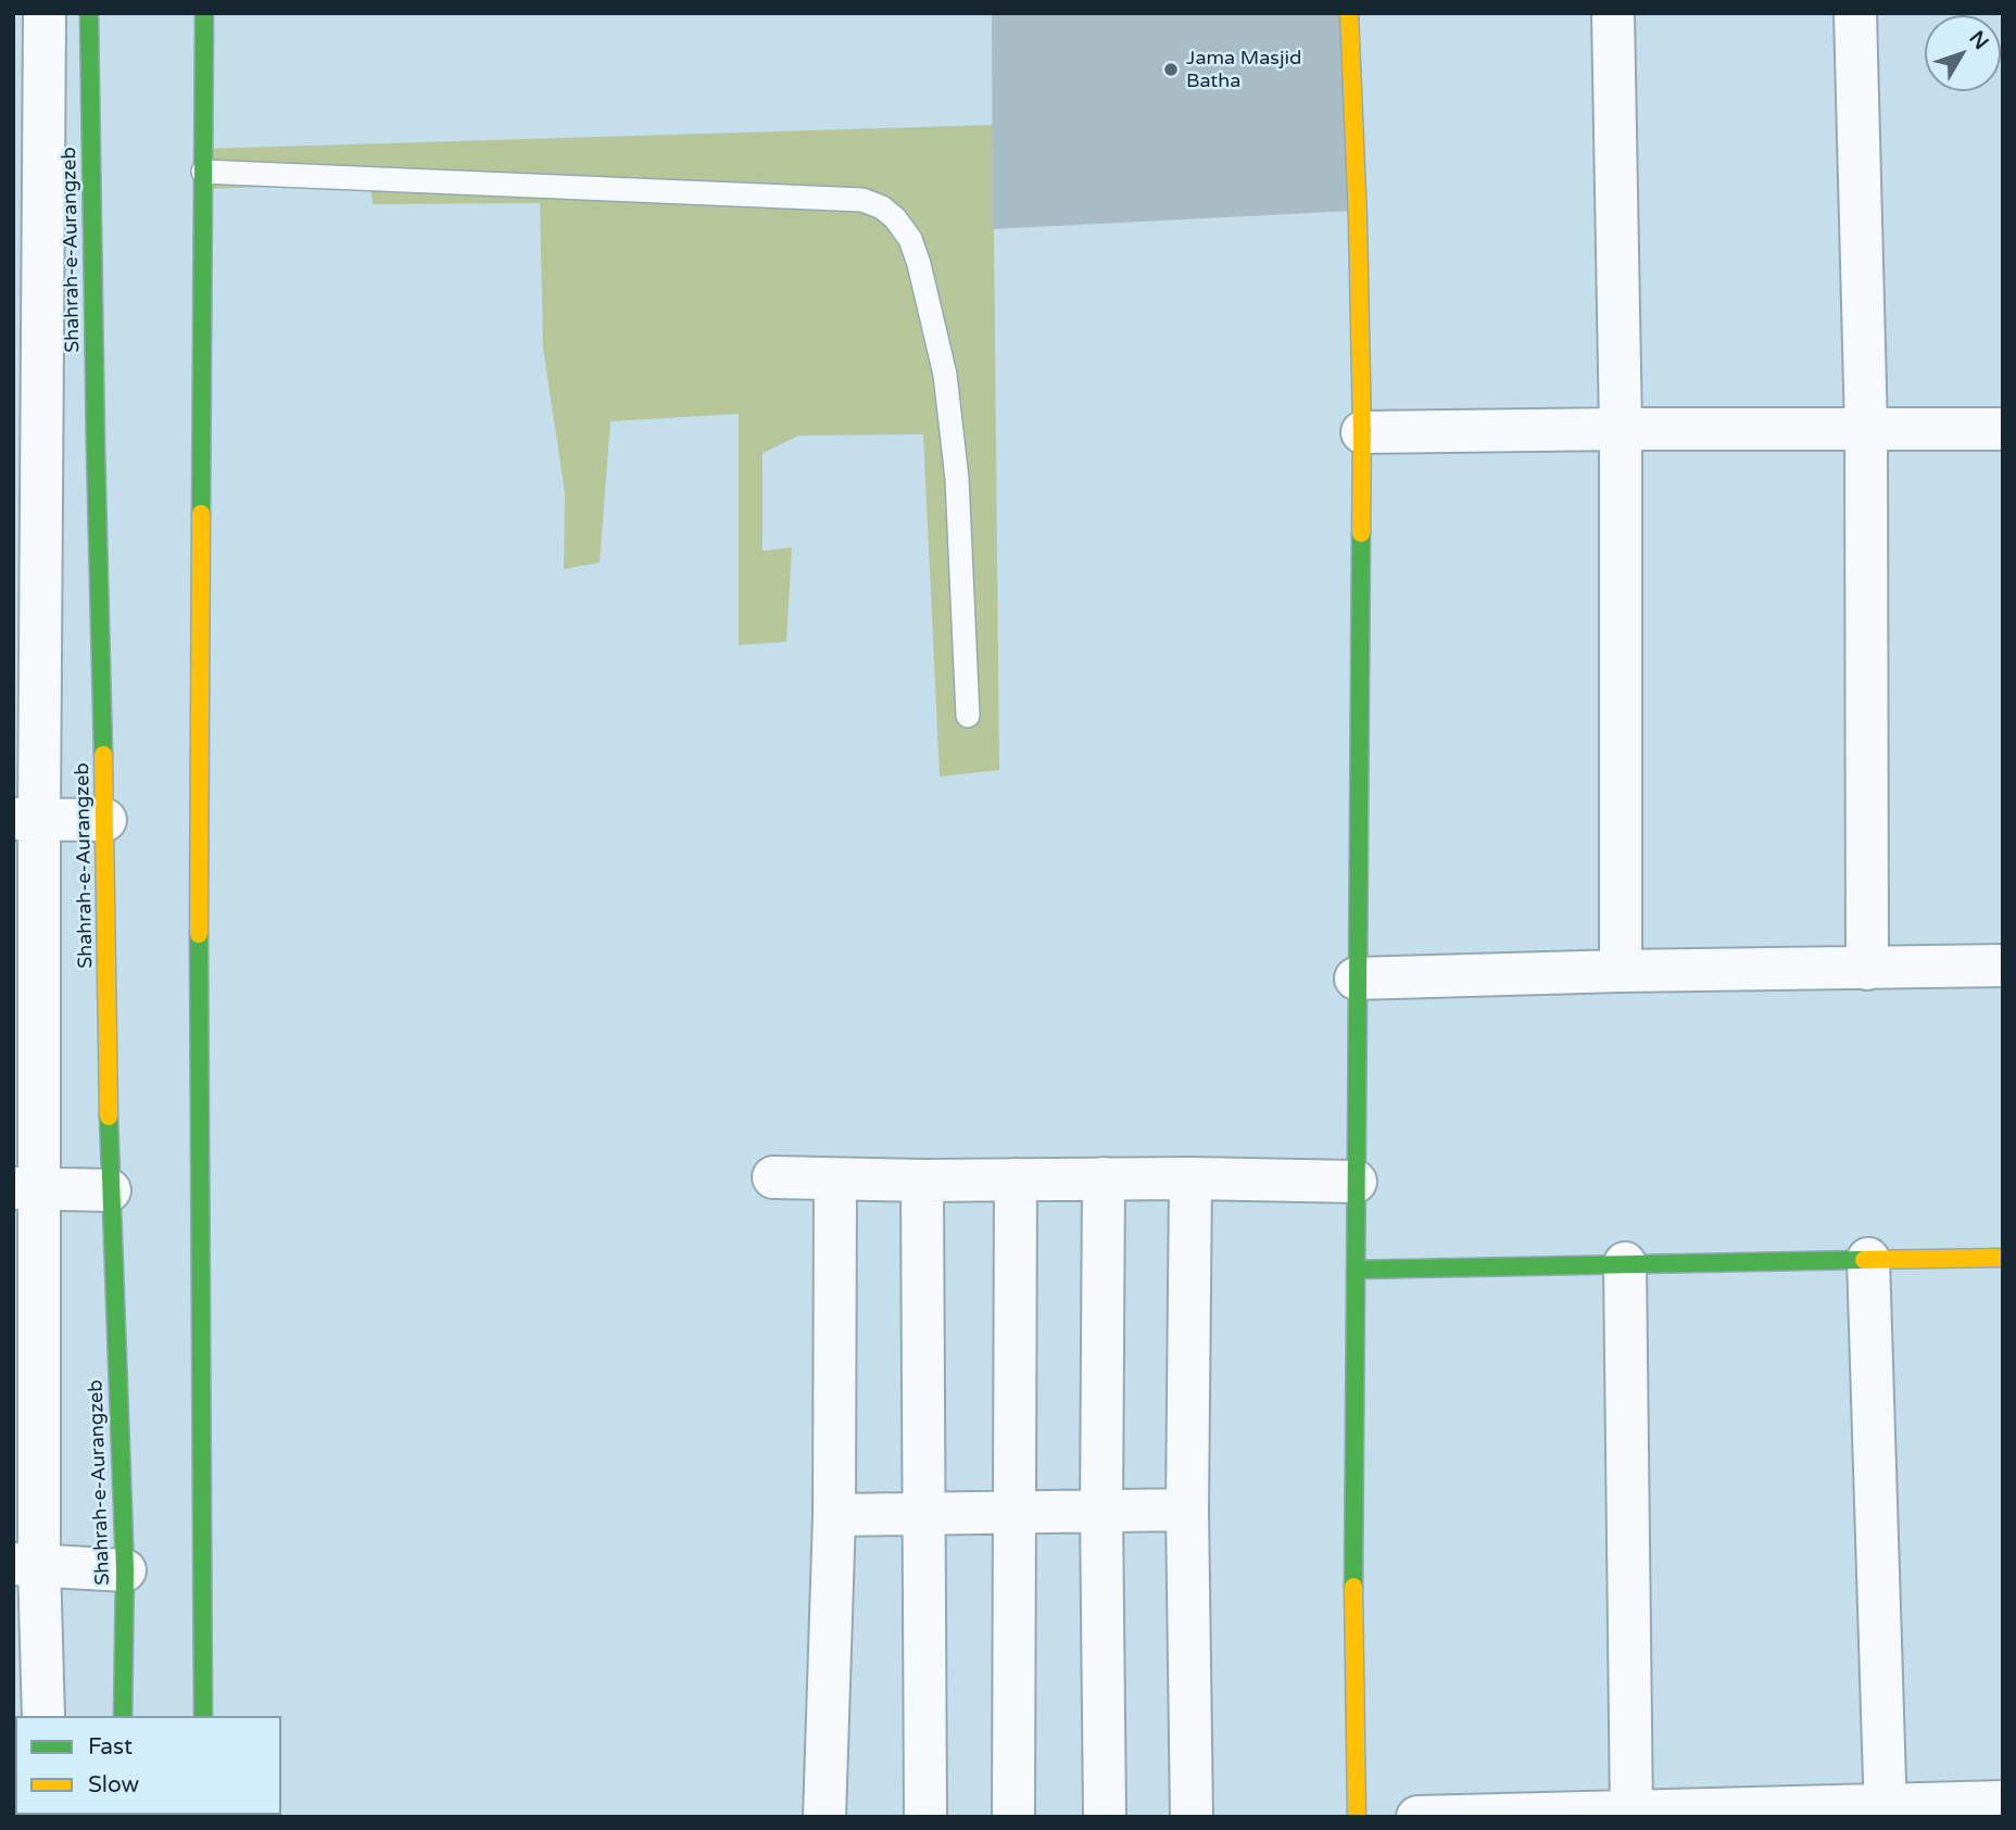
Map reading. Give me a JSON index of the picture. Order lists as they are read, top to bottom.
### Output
{
  "streets": {
    "main road": ["Shahrah-e-Aurangzeb"]
  },
  "places": ["Jama Masjid Batha"],
  "legend": ["Fast", "Slow"],
  "north": "top right"
}
